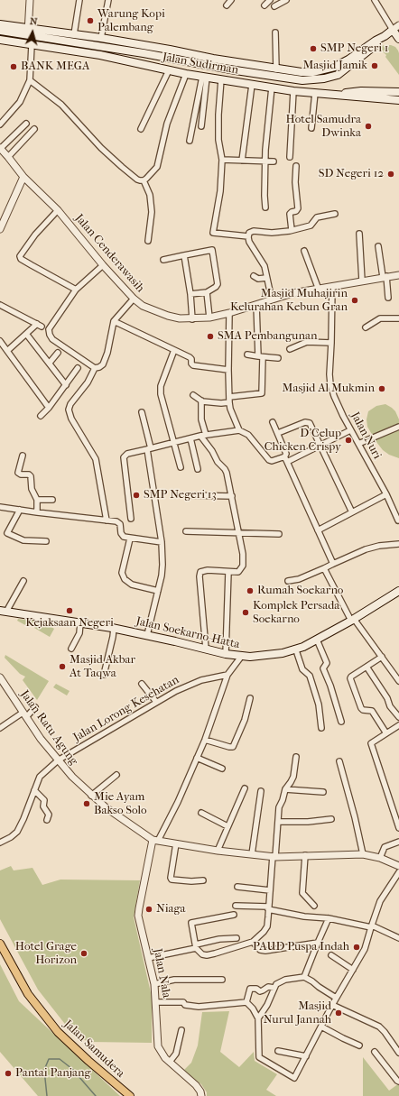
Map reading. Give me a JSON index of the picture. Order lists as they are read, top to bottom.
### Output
{
  "streets": {
    "main road": ["Jalan Sudirman", "Jalan Soekarno-Hatta", "Jalan Samudera"],
    "street": [
      "Jalan Cenderawasih",
      "Jalan Nuri",
      "Jalan Lorong Kesehatan",
      "Jalan Ratu Agung",
      "Jalan Nala"
    ]
  },
  "crossings": [
    ["Jalan Cenderawasih", "Jalan Nuri"],
    ["Jalan Lorong Kesehatan", "Jalan Ratu Agung"],
    ["Jalan Ratu Agung", "Jalan Nala"]
  ],
  "places": [
    "Warung Kopi Palembang",
    "SMP Negeri 1",
    "Masjid Jamik",
    "BANK MEGA",
    "Hotel Samudra Dwinka",
    "SD Negeri 12",
    "Masjid Muhajirin Kelurahan Kebun Gran",
    "SMA Pembangunan",
    "Masjid Al Mukmin",
    "D'Celup Chicken Crispy",
    "SMP Negeri 13",
    "Rumah Soekarno",
    "Kejaksaan Negeri",
    "Komplek Persada Soekarno",
    "Masjid Akbar At Taqwa",
    "Mie Ayam Bakso Solo",
    "Niaga",
    "PAUD Puspa Indah",
    "Hotel Grage Horizon",
    "Masjid Nurul Jannah",
    "Pantai Panjang"
  ],
  "north": "top"
}
